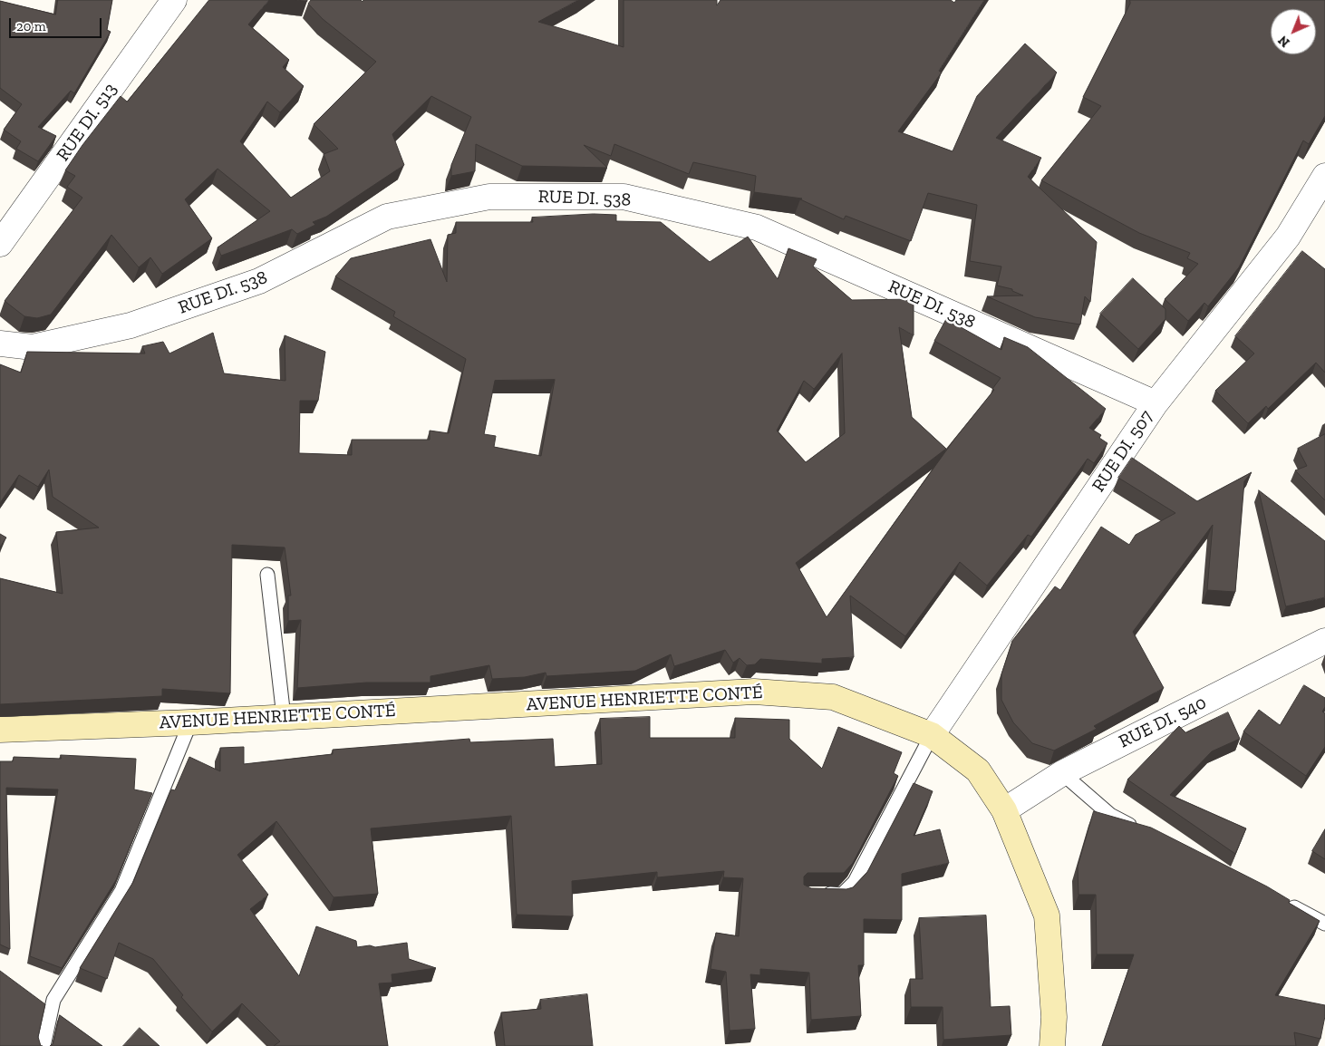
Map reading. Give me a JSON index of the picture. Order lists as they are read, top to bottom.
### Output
{
  "streets": {
    "main road": ["AVENUE HENRIETTE CONTÉ"],
    "street": [
      "RUE DI. 513",
      "RUE DI. 538",
      "RUE DI. 507",
      "RUE DI. 540"
    ]
  },
  "crossings": [
    ["RUE DI. 538", "RUE DI. 507"],
    ["RUE DI. 507", "AVENUE HENRIETTE CONTÉ"],
    ["AVENUE HENRIETTE CONTÉ", "RUE DI. 540"]
  ],
  "scale_bar": "20 m",
  "north": "bottom left"
}
